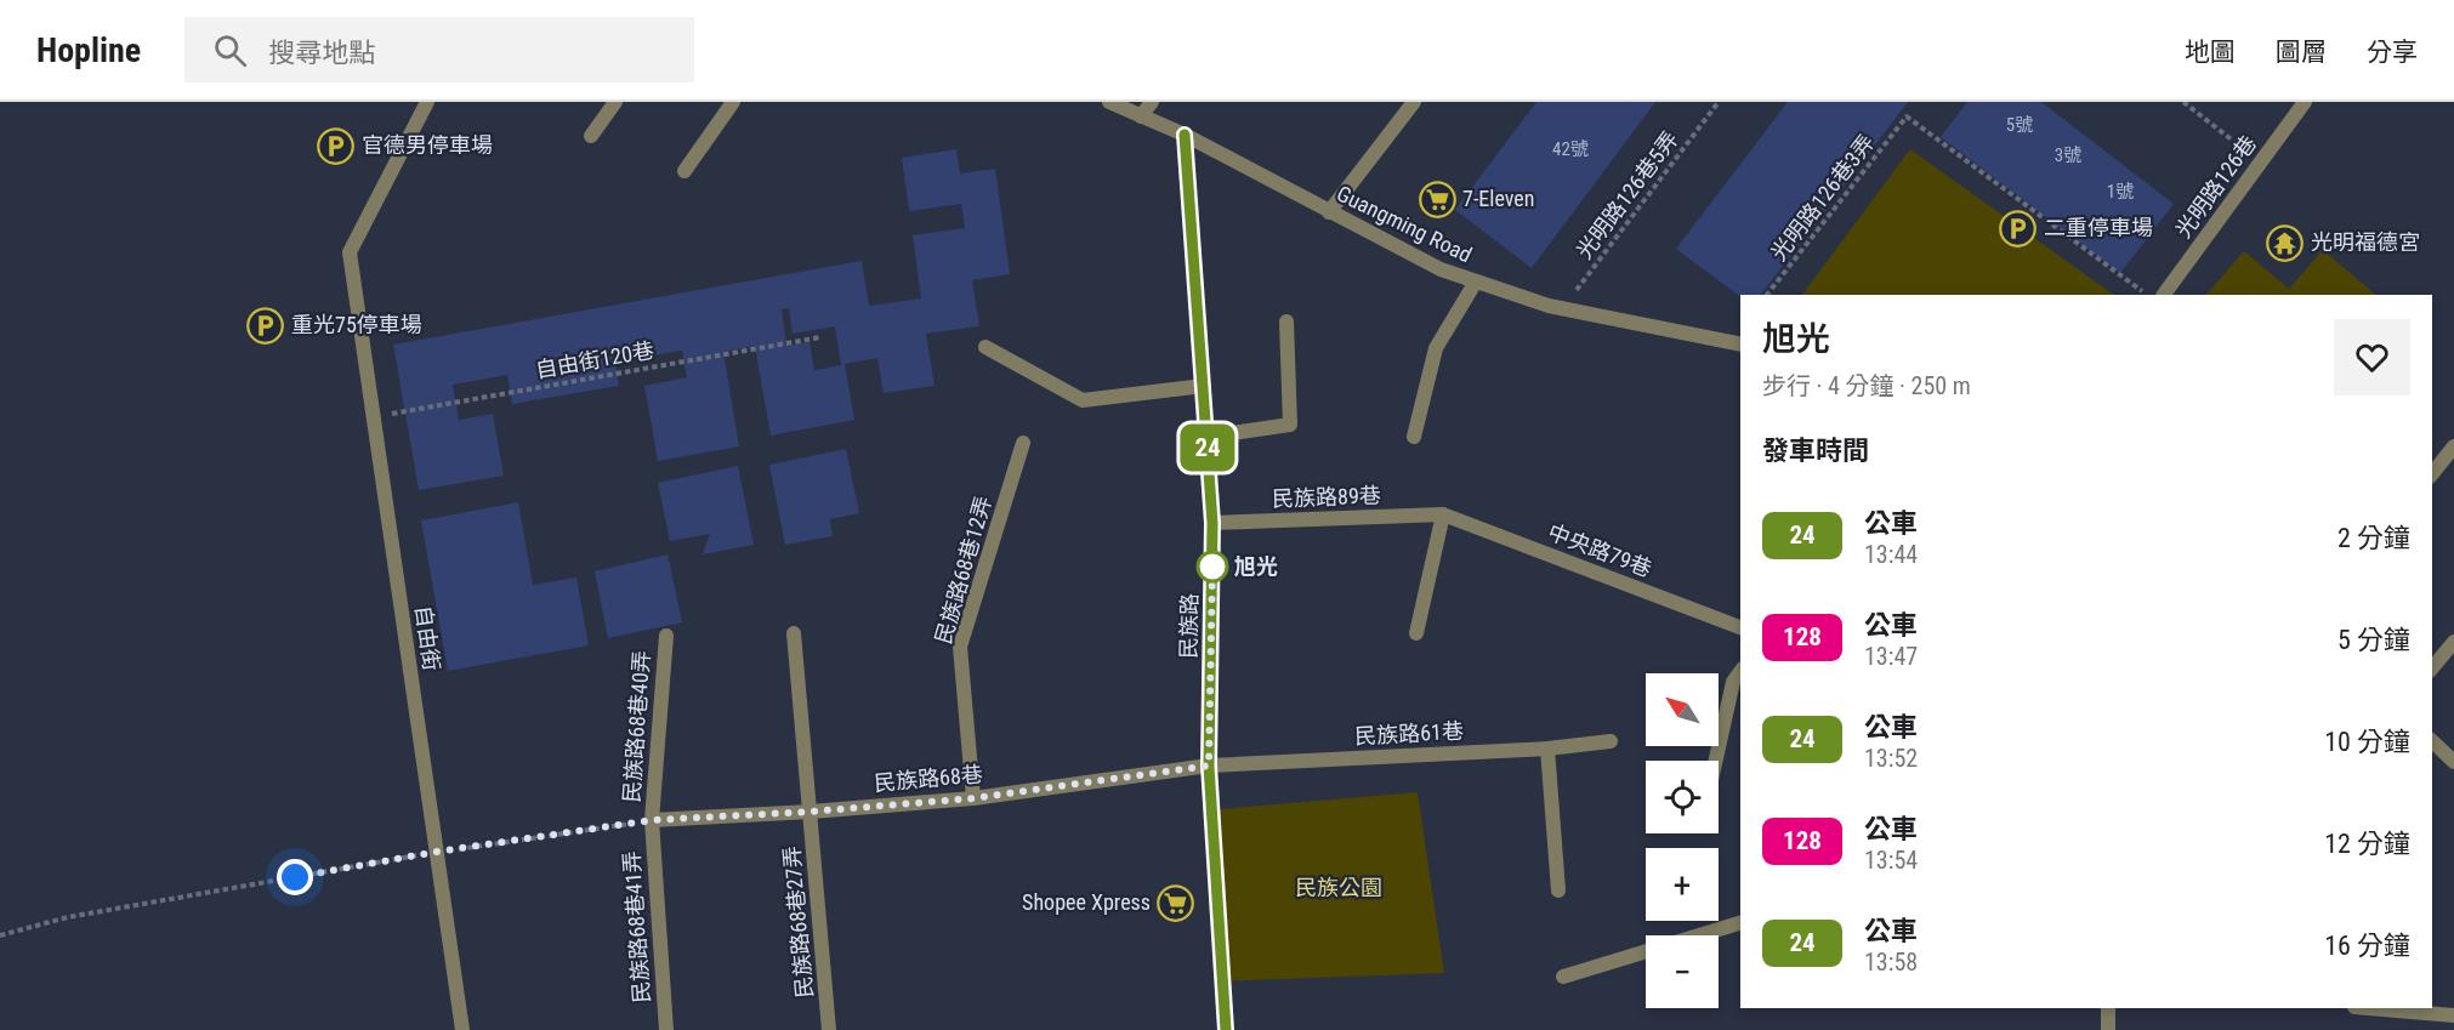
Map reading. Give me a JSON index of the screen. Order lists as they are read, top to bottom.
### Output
{
  "streets": {
    "street": [
      "光明路126巷",
      "Guangming Road",
      "民族路89巷",
      "中央路79巷",
      "民族路68巷12弄",
      "民族路",
      "自由街",
      "民族路68巷40弄",
      "民族路61巷",
      "民族路68巷",
      "民族路68巷27弄",
      "民族路68巷41弄"
    ],
    "path": ["光明路126巷5弄", "光明路126巷3弄", "自由街120巷"]
  },
  "crossings": [
    ["光明路126巷5弄", "Guangming Road"],
    ["Guangming Road", "民族路"],
    ["自由街120巷", "自由街"],
    ["民族路89巷", "中央路79巷"],
    ["民族路89巷", "民族路"],
    ["民族路68巷12弄", "民族路68巷"],
    ["民族路", "民族路61巷"],
    ["民族路", "民族路68巷"],
    ["民族路68巷40弄", "民族路68巷"],
    ["民族路68巷40弄", "民族路68巷41弄"],
    ["民族路61巷", "民族路68巷"],
    ["民族路68巷", "民族路68巷27弄"],
    ["民族路68巷", "民族路68巷41弄"]
  ],
  "parks": ["民族公園"],
  "places": {
    "parking": ["官德男停車場", "二重停車場", "重光75停車場"],
    "supermarket": ["7-Eleven", "Shopee Xpress"],
    "temple": ["光明福德宮"],
    "other": ["旭光"]
  },
  "lines": ["bus line 24"],
  "house_numbers": [
    "5號",
    "42號",
    "3號",
    "1號"
  ],
  "north": "top left",
  "page": {
    "header": "Hopline",
    "search": "搜尋地點",
    "nav": ["地圖", "圖層", "分享"],
    "on_map": "24",
    "heading": [
      ["旭光", "步行 · 4 分鐘 · 250 m"],
      "發車時間"
    ],
    "list": [
      {
        "mark": "24",
        "name": "公車",
        "note": "13:44",
        "value": "2 分鐘"
      },
      {
        "mark": "128",
        "name": "公車",
        "note": "13:47",
        "value": "5 分鐘"
      },
      {
        "mark": "24",
        "name": "公車",
        "note": "13:52",
        "value": "10 分鐘"
      },
      {
        "mark": "128",
        "name": "公車",
        "note": "13:54",
        "value": "12 分鐘"
      },
      {
        "mark": "24",
        "name": "公車",
        "note": "13:58",
        "value": "16 分鐘"
      }
    ],
    "map_buttons": ["+", "−"]
  }
}
